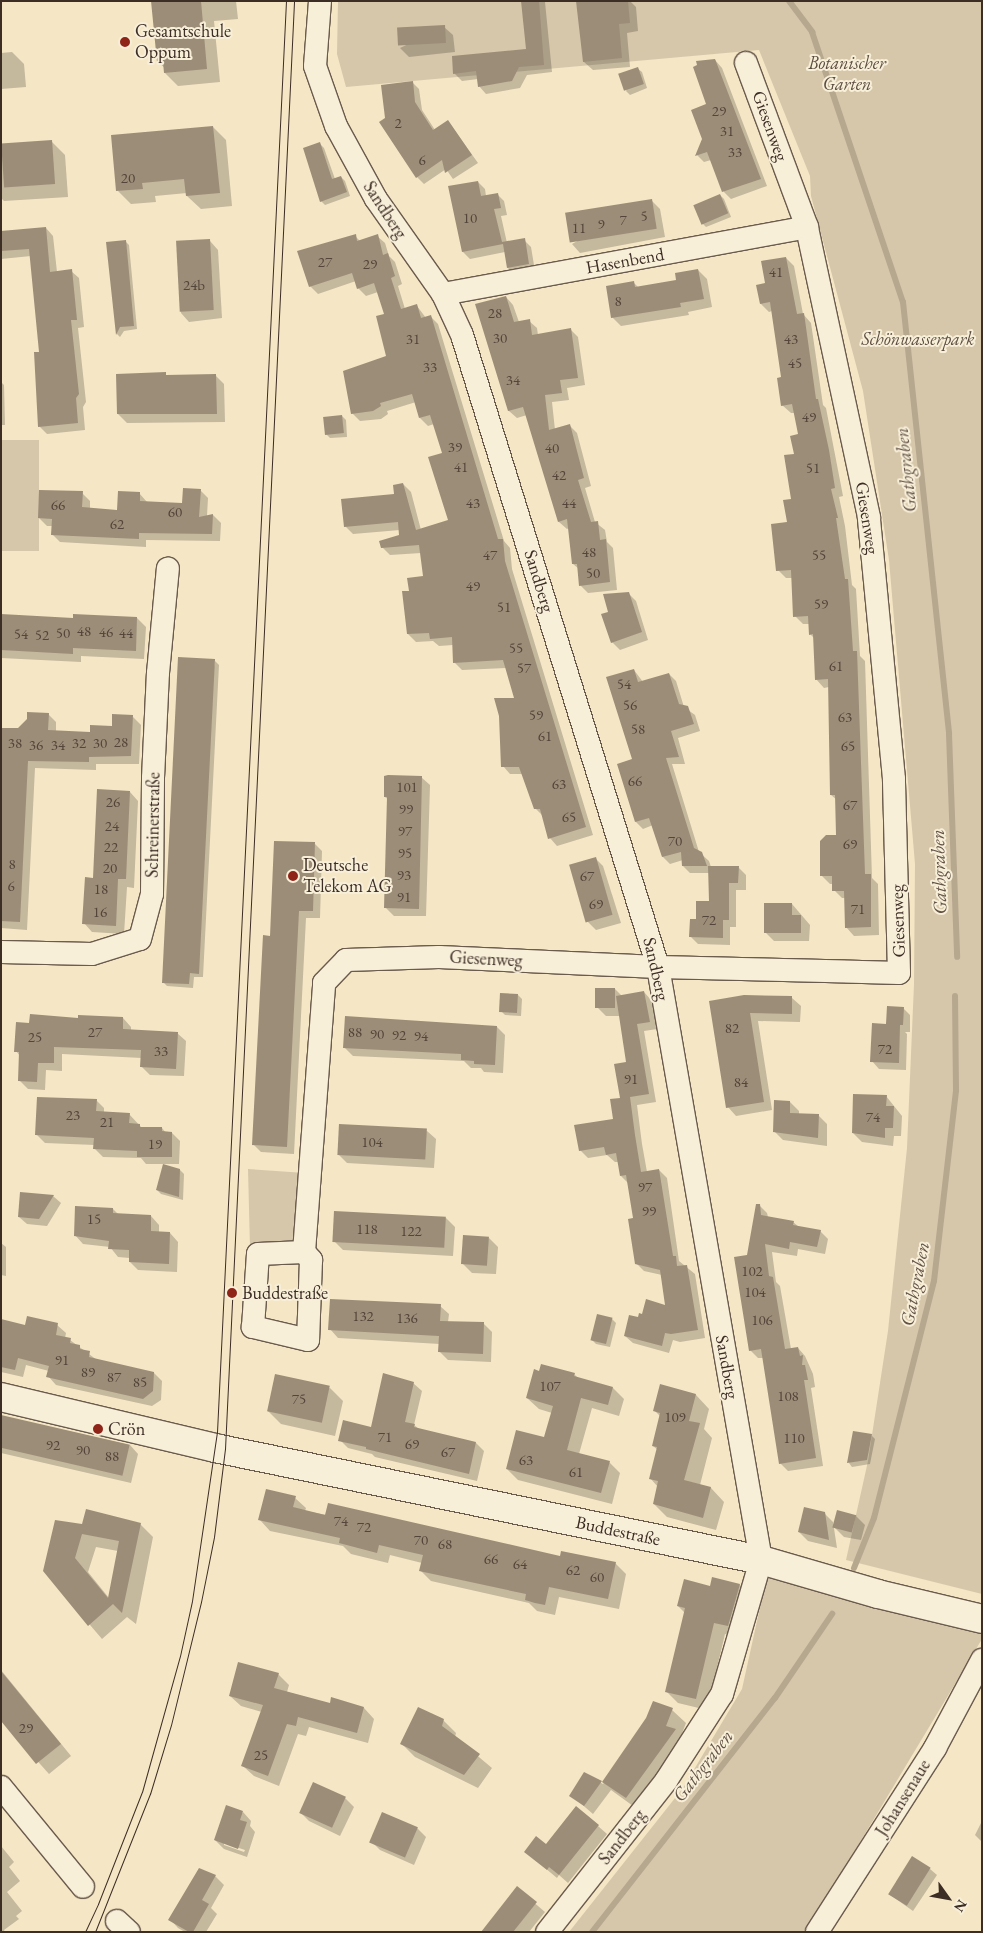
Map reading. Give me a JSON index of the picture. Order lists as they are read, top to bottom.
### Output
{
  "streets": {
    "main road": ["Buddestraße"],
    "street": [
      "Giesenweg",
      "Sandberg",
      "Hasenbend",
      "Schreinerstraße",
      "Johansenaue"
    ]
  },
  "crossings": [
    ["Giesenweg", "Sandberg"],
    ["Giesenweg", "Hasenbend"],
    ["Sandberg", "Hasenbend"],
    ["Sandberg", "Buddestraße"]
  ],
  "water": ["Gathgraben"],
  "parks": ["Botanischer Garten", "Schönwasserpark"],
  "places": [
    "Gesamtschule Oppum",
    "Deutsche Telekom AG",
    "Buddestraße",
    "Crön"
  ],
  "house_numbers": [
    "29",
    "2",
    "31",
    "33",
    "6",
    "20",
    "5",
    "10",
    "7",
    "9",
    "11",
    "27",
    "29",
    "41",
    "24b",
    "8",
    "28",
    "30",
    "31",
    "43",
    "45",
    "33",
    "34",
    "49",
    "39",
    "40",
    "41",
    "51",
    "42",
    "43",
    "44",
    "66",
    "60",
    "62",
    "48",
    "47",
    "55",
    "50",
    "49",
    "59",
    "51",
    "48",
    "46",
    "50",
    "44",
    "54",
    "52",
    "55",
    "61",
    "57",
    "54",
    "56",
    "59",
    "63",
    "58",
    "61",
    "28",
    "38",
    "32",
    "30",
    "36",
    "34",
    "65",
    "66",
    "63",
    "101",
    "26",
    "67",
    "99",
    "65",
    "24",
    "97",
    "70",
    "69",
    "22",
    "95",
    "8",
    "20",
    "93",
    "67",
    "6",
    "18",
    "91",
    "69",
    "71",
    "16",
    "72",
    "82",
    "27",
    "88",
    "90",
    "92",
    "94",
    "25",
    "72",
    "33",
    "91",
    "84",
    "23",
    "74",
    "21",
    "104",
    "19",
    "97",
    "99",
    "15",
    "118",
    "122",
    "102",
    "104",
    "132",
    "136",
    "106",
    "91",
    "89",
    "87",
    "85",
    "107",
    "108",
    "75",
    "109",
    "71",
    "110",
    "69",
    "92",
    "90",
    "67",
    "88",
    "63",
    "61",
    "74",
    "72",
    "70",
    "68",
    "66",
    "64",
    "62",
    "60",
    "29",
    "25"
  ],
  "north": "bottom right"
}
